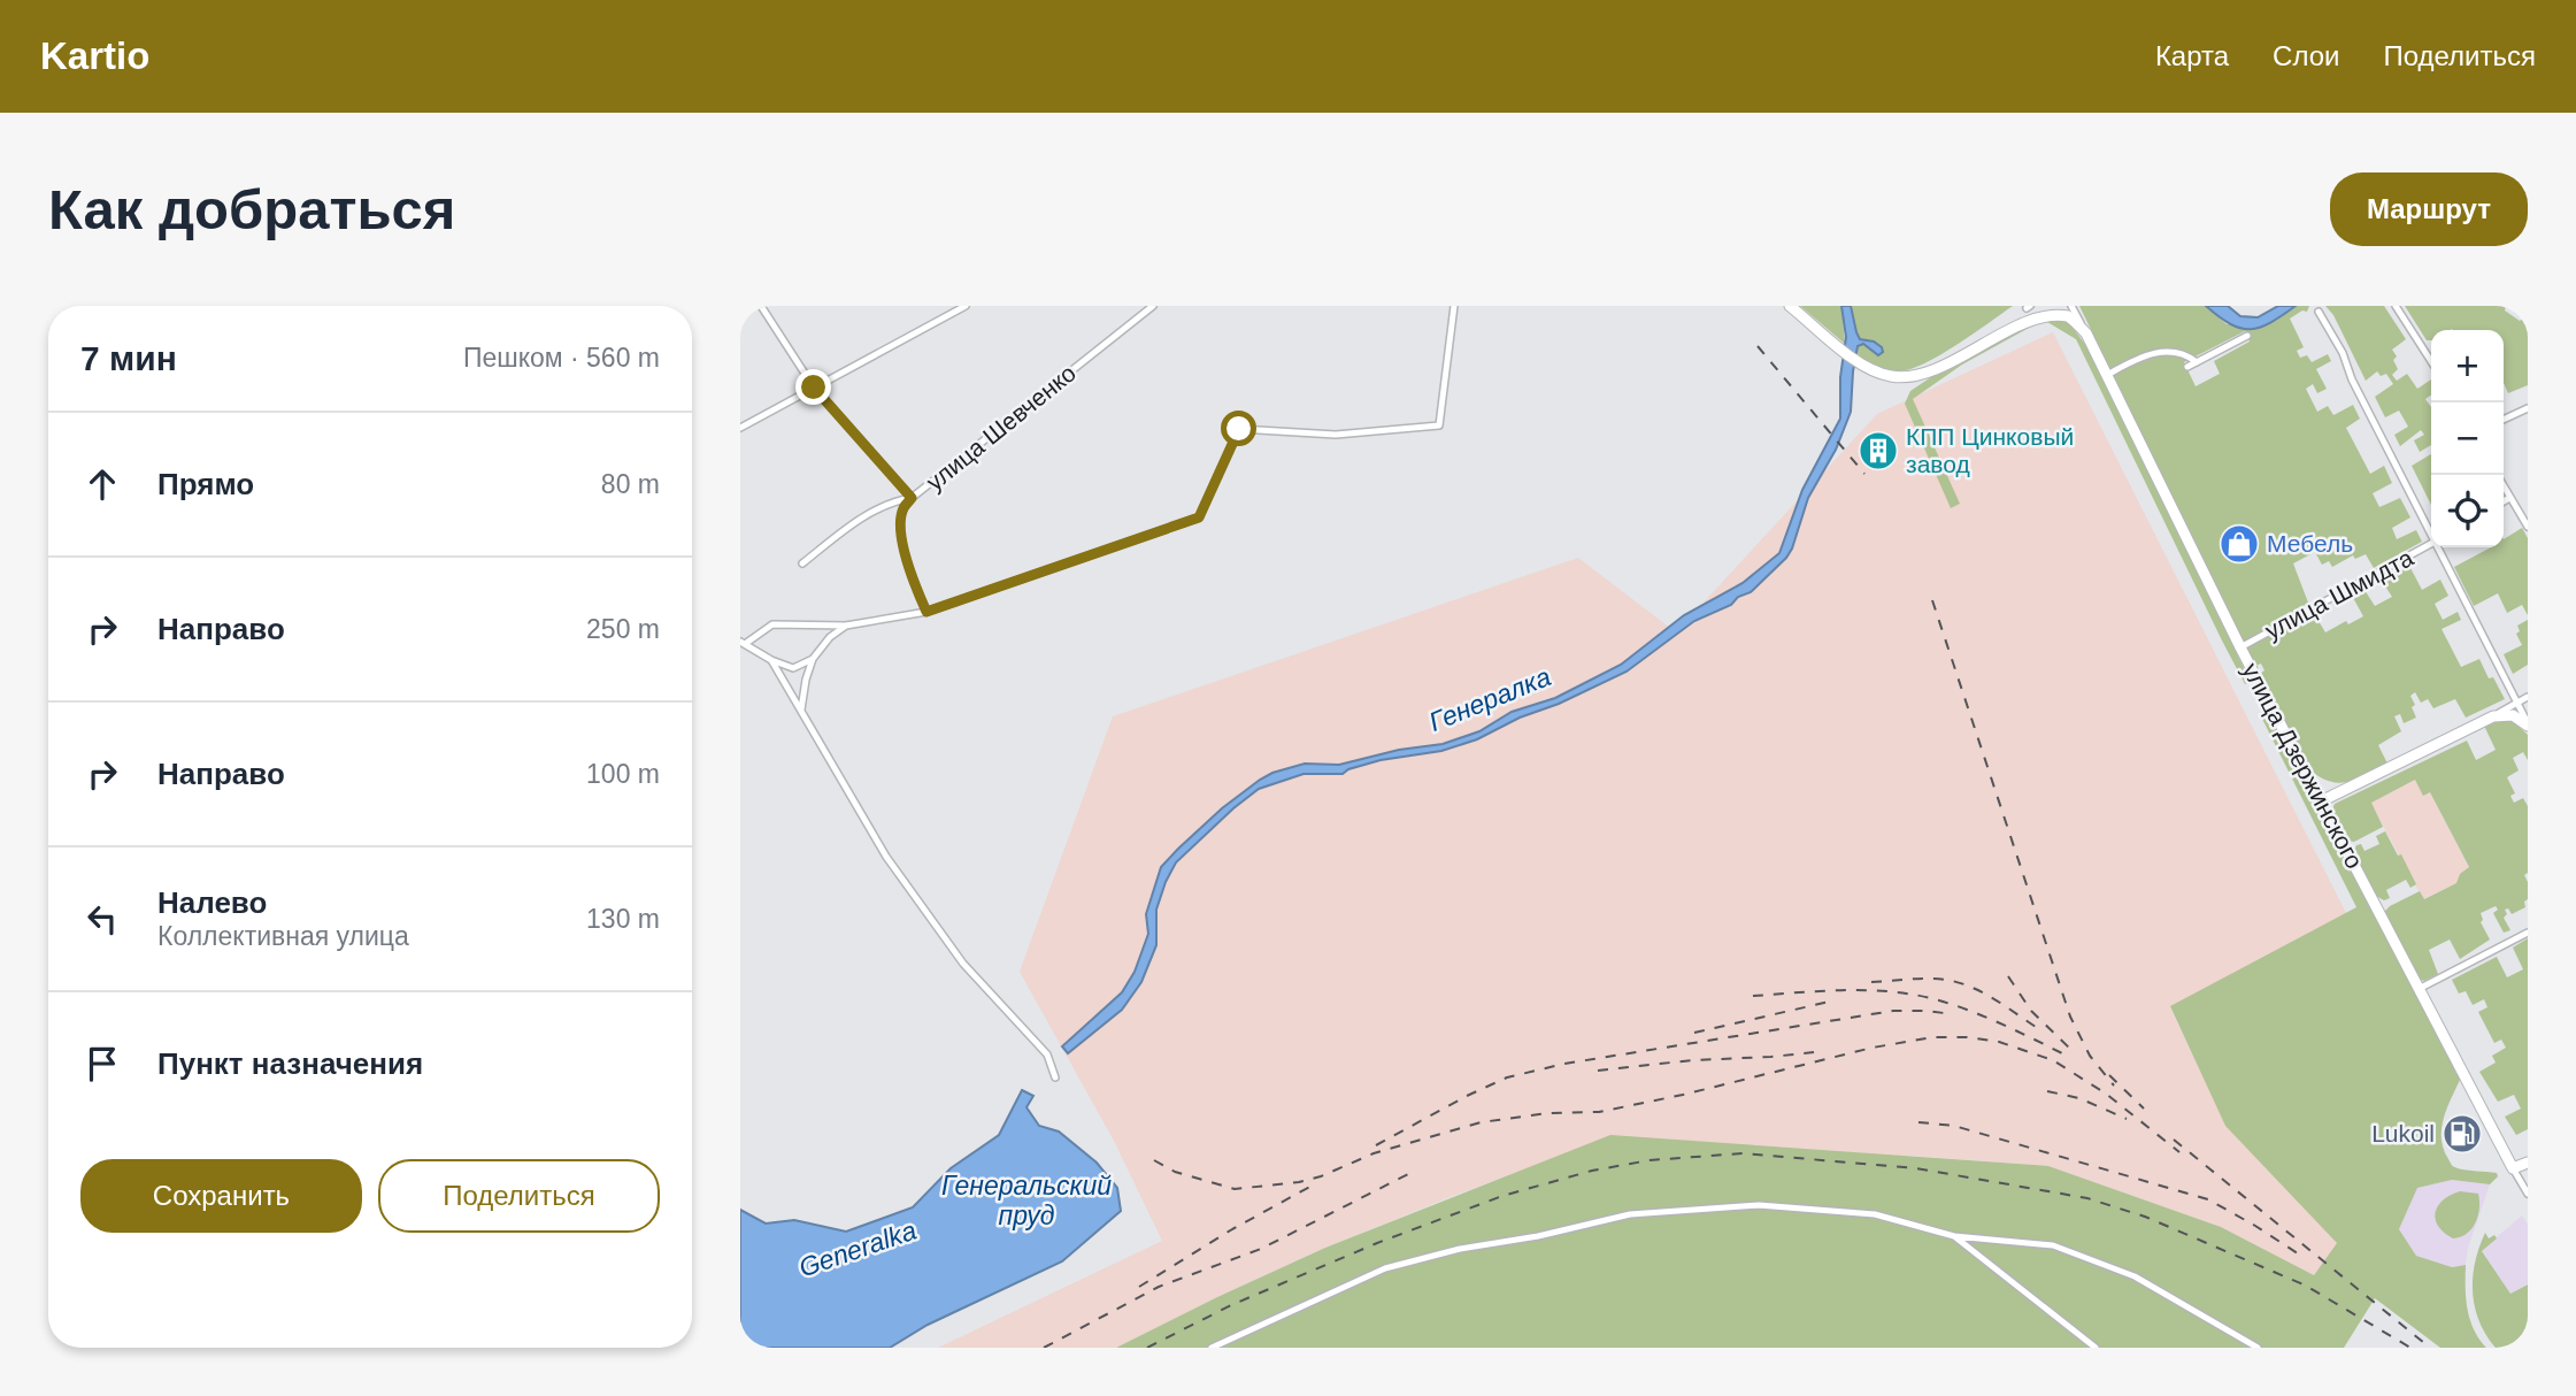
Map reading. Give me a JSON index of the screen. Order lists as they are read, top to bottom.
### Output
{
  "streets": {
    "main road": ["улица Дзержинского"],
    "street": ["улица Шевченко", "улица Шмидта"]
  },
  "crossings": [
    ["улица Шмидта", "улица Дзержинского"]
  ],
  "water": ["Генералка", "Генеральский пруд", "Generalka"],
  "places": {
    "building": ["КПП Цинковый завод"],
    "shop": ["Мебель"],
    "fuel station": ["Lukoil"]
  },
  "page": {
    "header": "Kartio",
    "nav": ["Карта", "Слои", "Поделиться"],
    "buttons": [
      "Маршрут",
      ["Сохранить", "Поделиться"]
    ],
    "title": "Как добраться",
    "heading": ["7 мин", "Пешком · 560 m"],
    "map_buttons": ["+", "−"],
    "list": [
      ["Прямо", "80 m"],
      ["Направо", "250 m"],
      ["Направо", "100 m"],
      ["Налево", "Коллективная улица", "130 m"],
      "Пункт назначения"
    ]
  }
}
